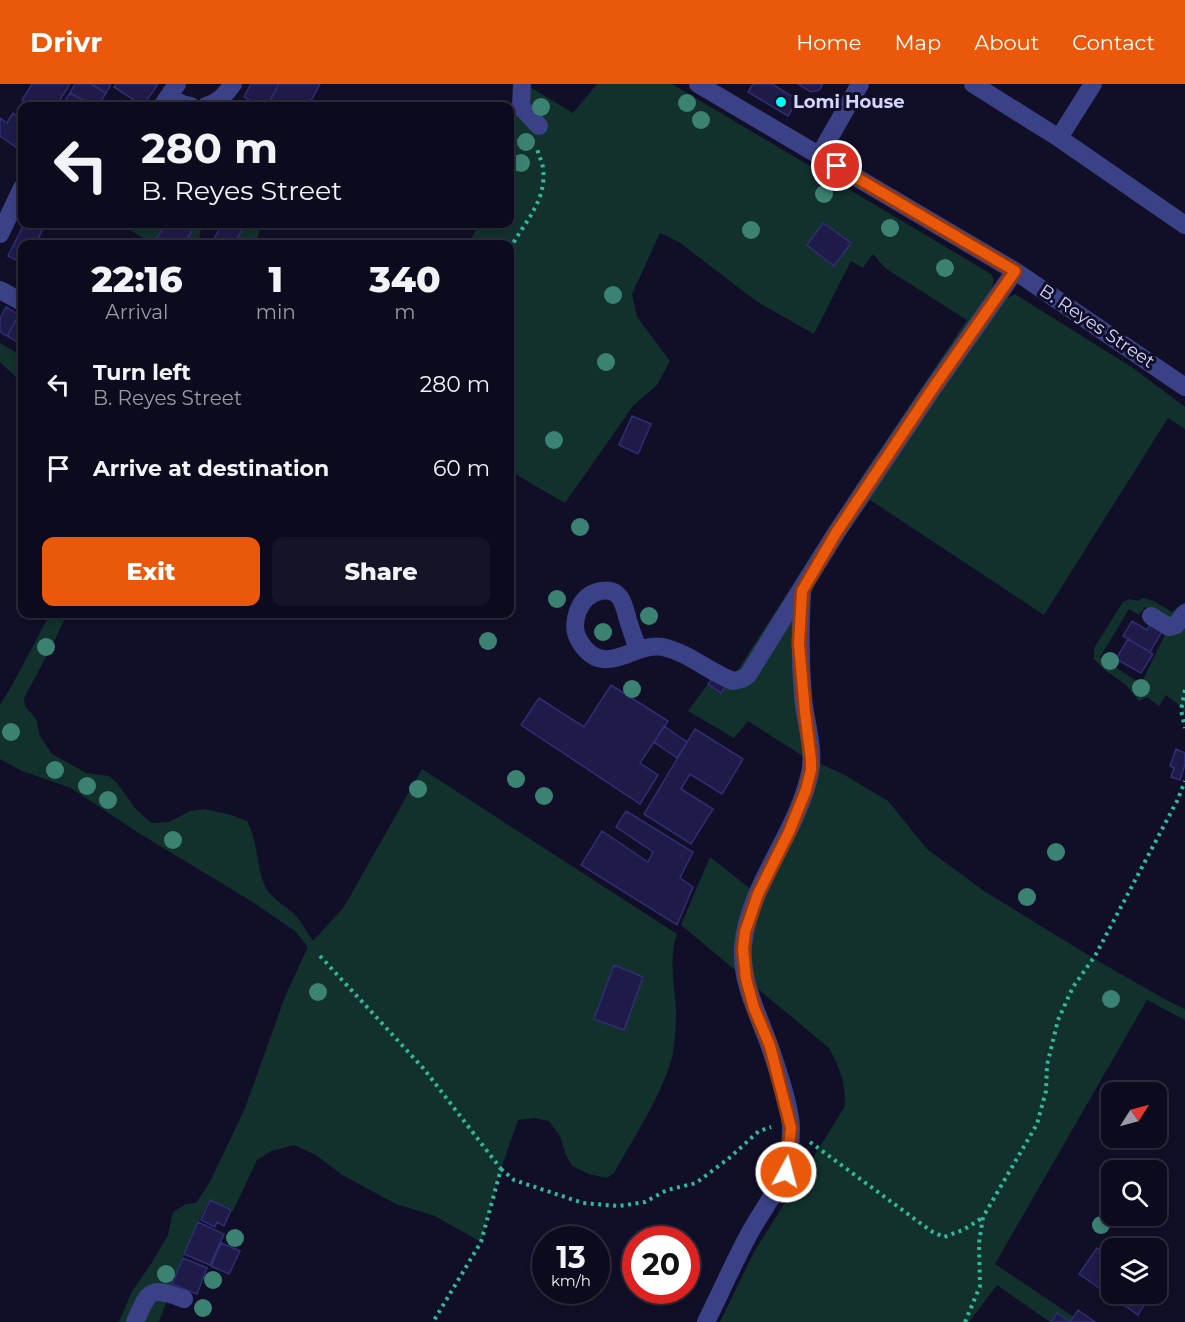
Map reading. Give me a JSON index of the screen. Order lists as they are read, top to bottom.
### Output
{
  "streets": {
    "street": ["B. Reyes Street"]
  },
  "places": ["Lomi House"],
  "north": "top right",
  "page": {
    "header": "Drivr",
    "nav": [
      "Home",
      "Map",
      "About",
      "Contact"
    ],
    "turn": ["280 m", "B. Reyes Street"],
    "eta": [
      "22:16",
      "Arrival",
      "1",
      "min",
      "340",
      "m"
    ],
    "list": [
      {
        "name": "Turn left",
        "note": "B. Reyes Street",
        "value": "280 m"
      },
      {
        "name": "Arrive at destination",
        "value": "60 m"
      }
    ],
    "buttons": ["Exit", "Share"],
    "speed": "13 km/h",
    "limit": "20"
  }
}
